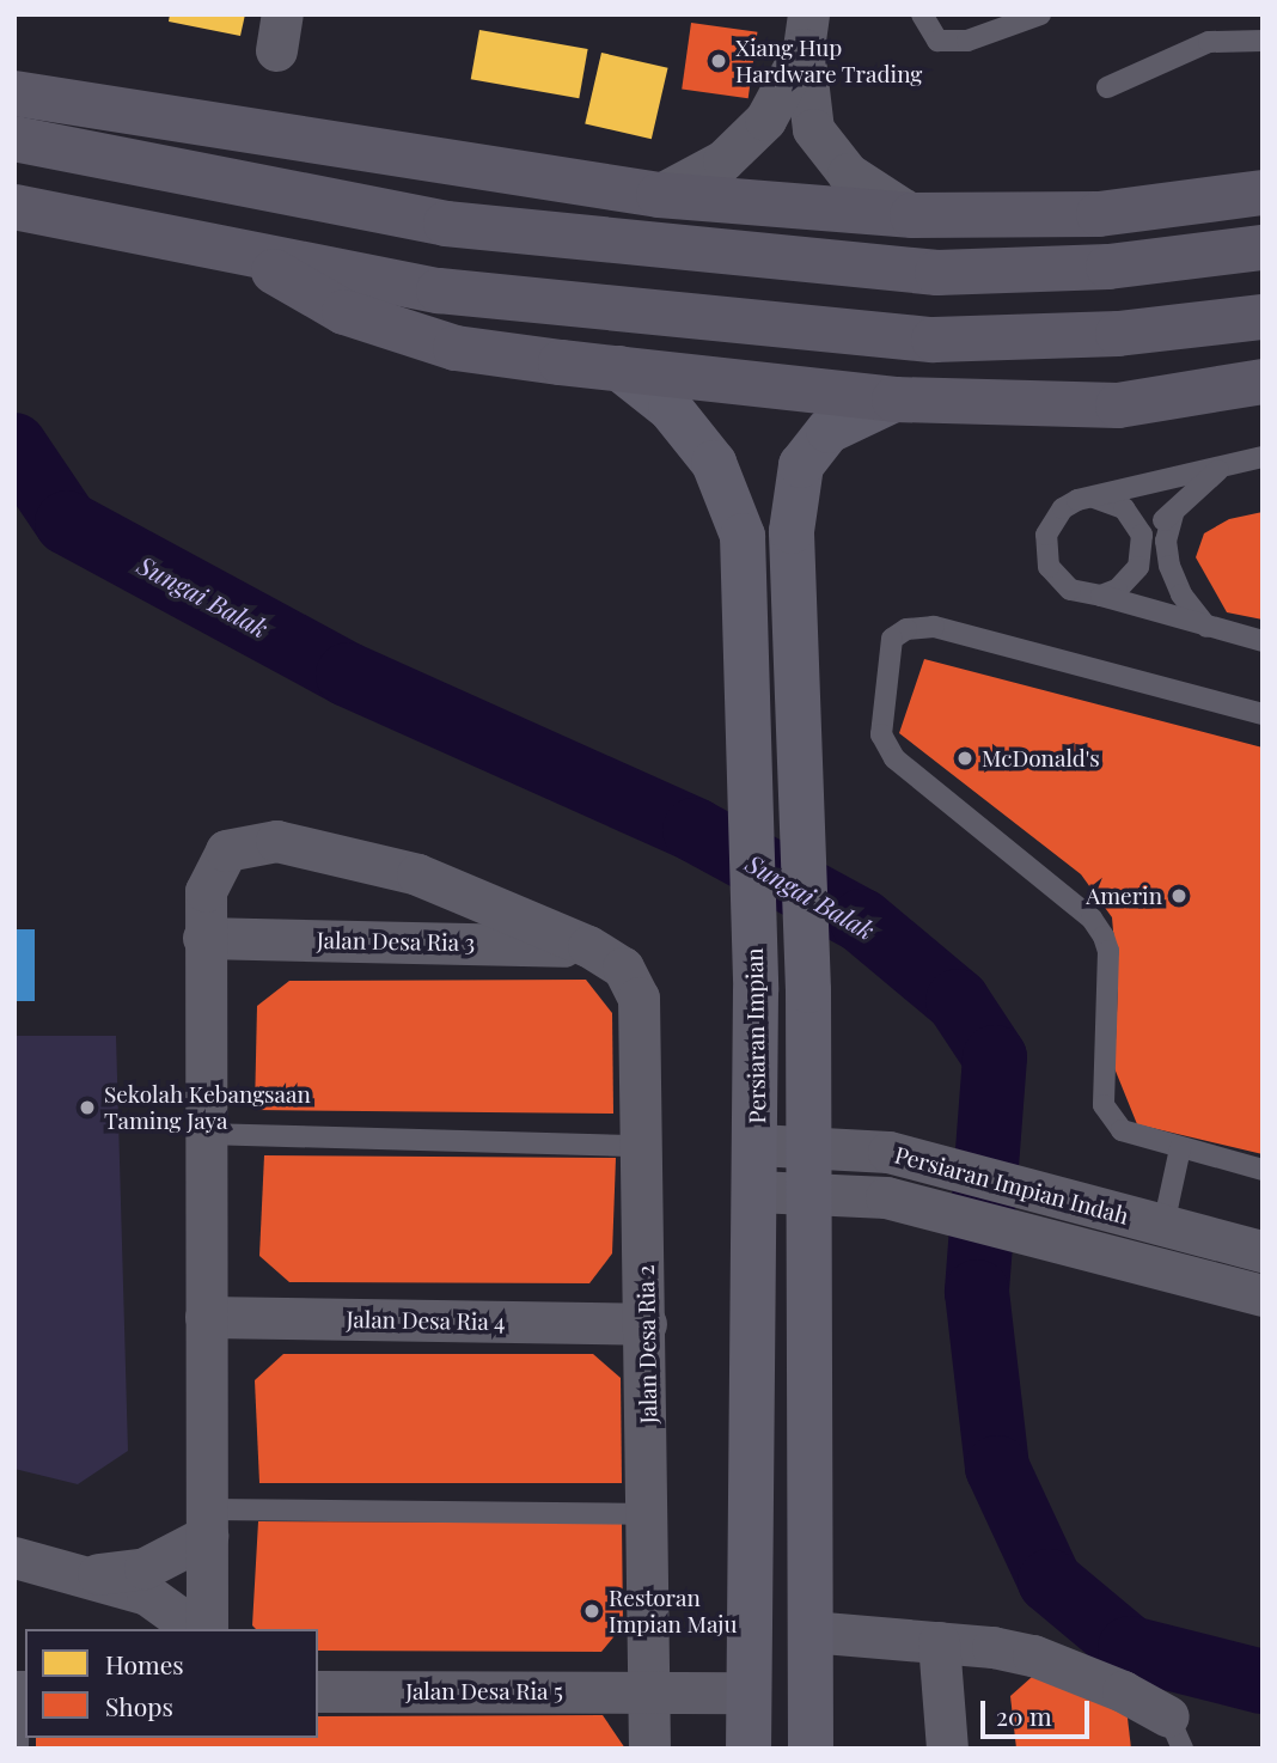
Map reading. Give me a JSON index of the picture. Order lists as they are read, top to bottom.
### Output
{
  "streets": {
    "street": [
      "Jalan Desa Ria 3",
      "Persiaran Impian",
      "Persiaran Impian Indah",
      "Jalan Desa Ria 4",
      "Jalan Desa Ria 2",
      "Jalan Desa Ria 5"
    ]
  },
  "crossings": [
    ["Jalan Desa Ria 3", "Jalan Desa Ria 2"],
    ["Persiaran Impian", "Persiaran Impian Indah"],
    ["Persiaran Impian", "Jalan Desa Ria 5"],
    ["Jalan Desa Ria 4", "Jalan Desa Ria 2"],
    ["Jalan Desa Ria 2", "Jalan Desa Ria 5"]
  ],
  "water": ["Sungai Balak"],
  "places": [
    "Xiang Hup Hardware Trading",
    "McDonald's",
    "Amerin",
    "Sekolah Kebangsaan Taming Jaya",
    "Restoran Impian Maju"
  ],
  "legend": ["Homes", "Shops"],
  "scale_bar": "20 m"
}
